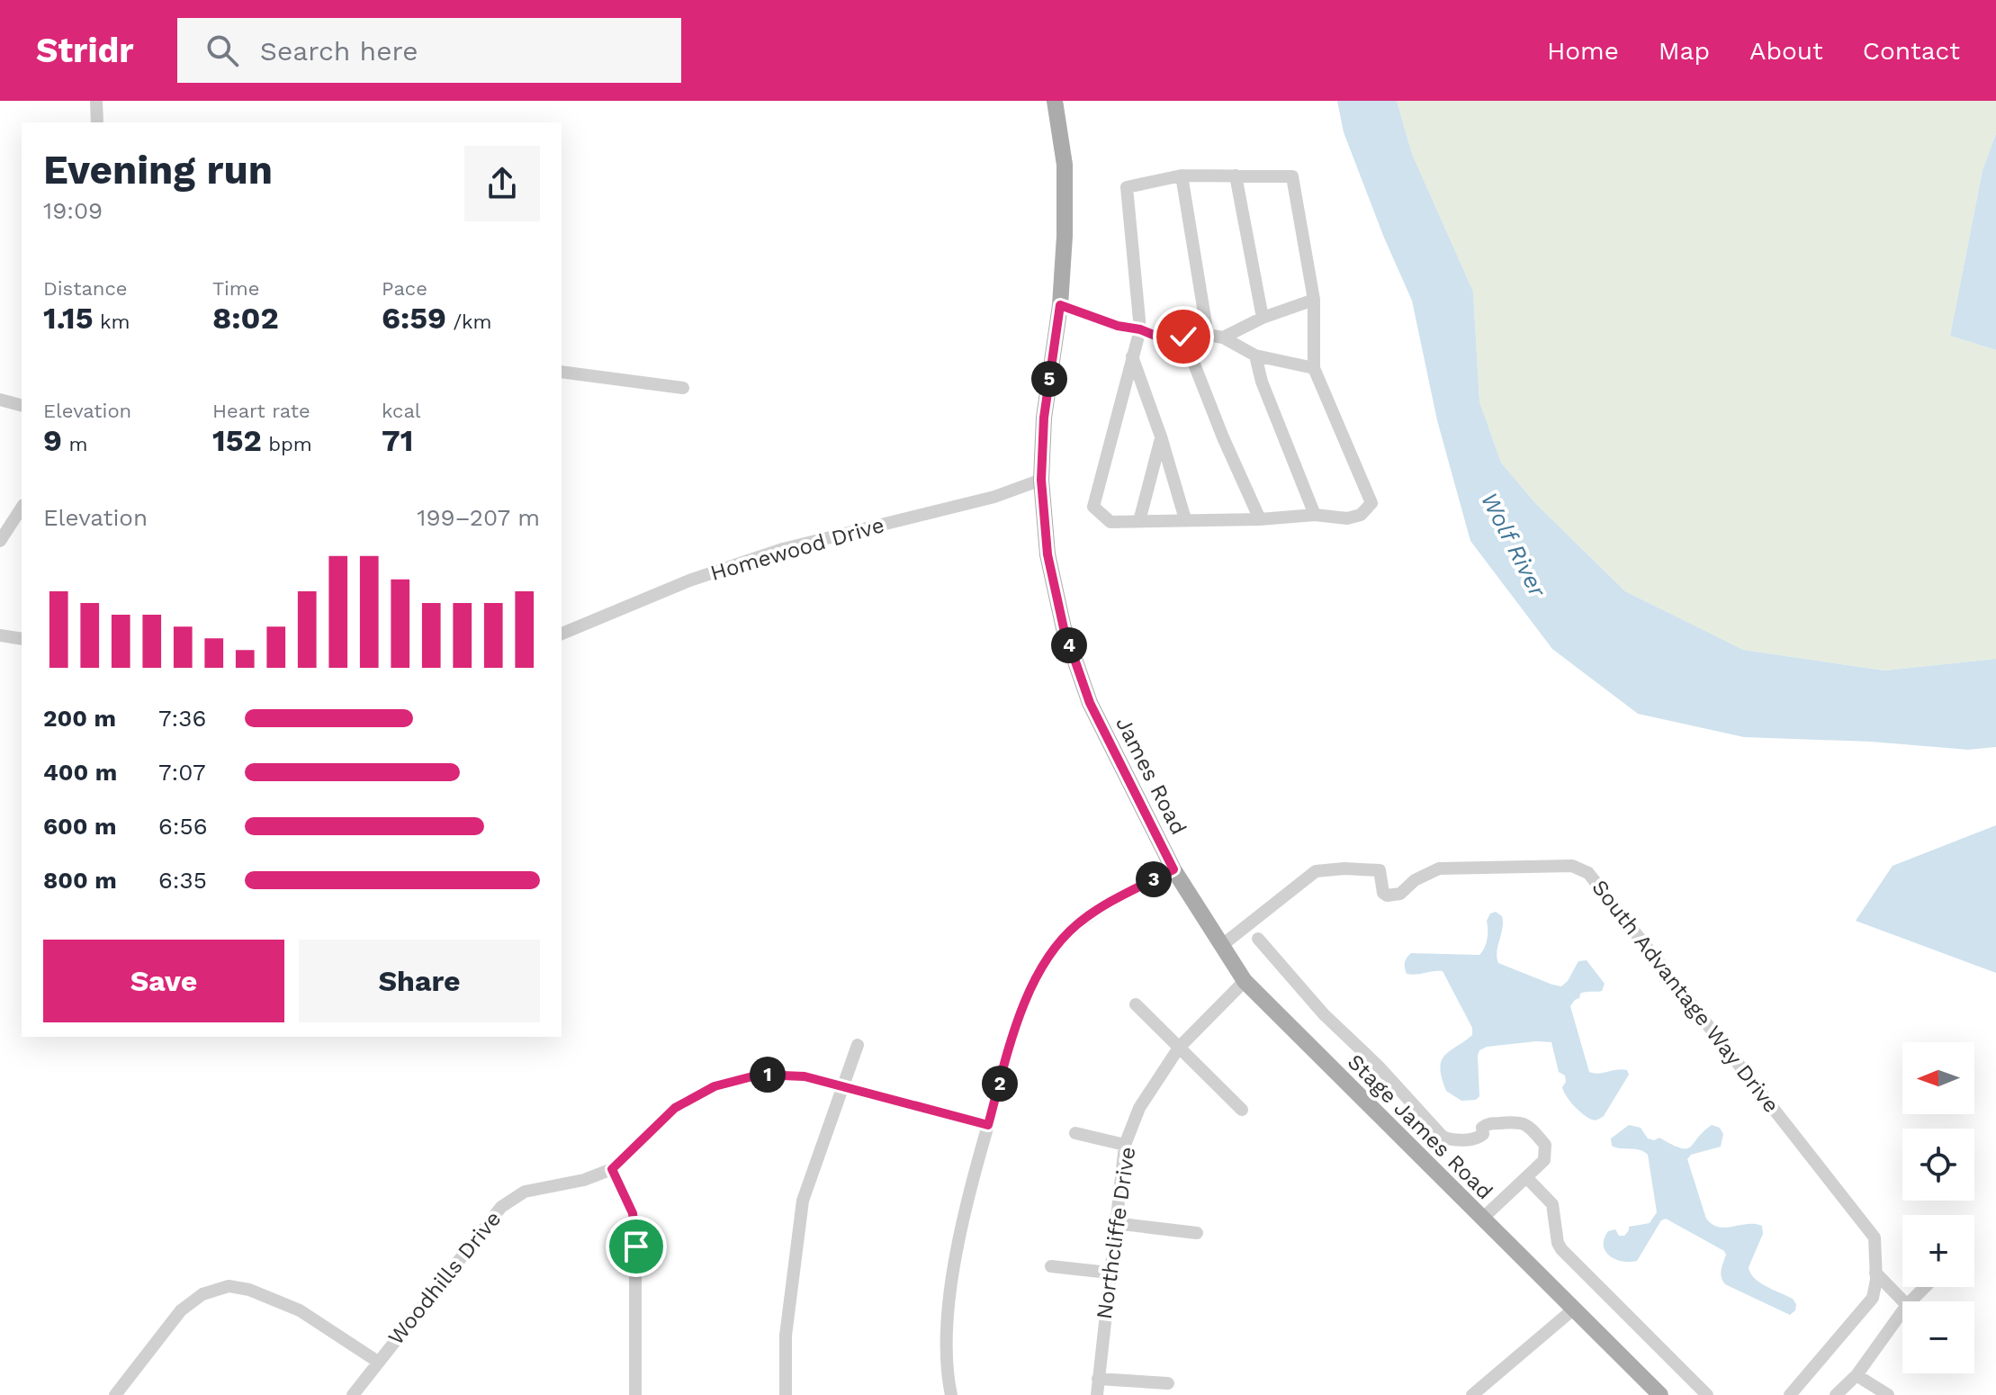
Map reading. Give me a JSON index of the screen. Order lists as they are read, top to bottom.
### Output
{
  "streets": {
    "main road": ["James Road", "Stage James Road"],
    "street": [
      "Homewood Drive",
      "South Advantage Way Drive",
      "Northcliffe Drive",
      "Woodhills Drive"
    ]
  },
  "crossings": [
    ["Homewood Drive", "James Road"],
    ["James Road", "Stage James Road"],
    ["James Road", "Woodhills Drive"],
    ["South Advantage Way Drive", "Stage James Road"],
    ["Stage James Road", "Northcliffe Drive"]
  ],
  "water": ["Wolf River"],
  "north": "left",
  "page": {
    "header": "Stridr",
    "search": "Search here",
    "nav": [
      "Home",
      "Map",
      "About",
      "Contact"
    ],
    "heading": ["Evening run", "19:09"],
    "stats": [
      ["Distance", "1.15 km"],
      ["Time", "8:02"],
      ["Pace", "6:59 /km"],
      ["Elevation", "9 m"],
      ["Heart rate", "152 bpm"],
      ["kcal", "71"]
    ],
    "pins": [
      "5",
      "4",
      "3",
      "1",
      "2"
    ],
    "chart": ["Elevation", "199–207 m"],
    "list": [
      {
        "name": "200 m",
        "note": "7:36"
      },
      {
        "name": "400 m",
        "note": "7:07"
      },
      {
        "name": "600 m",
        "note": "6:56"
      },
      {
        "name": "800 m",
        "note": "6:35"
      }
    ],
    "buttons": ["Save", "Share"],
    "map_buttons": ["+", "−"]
  }
}
